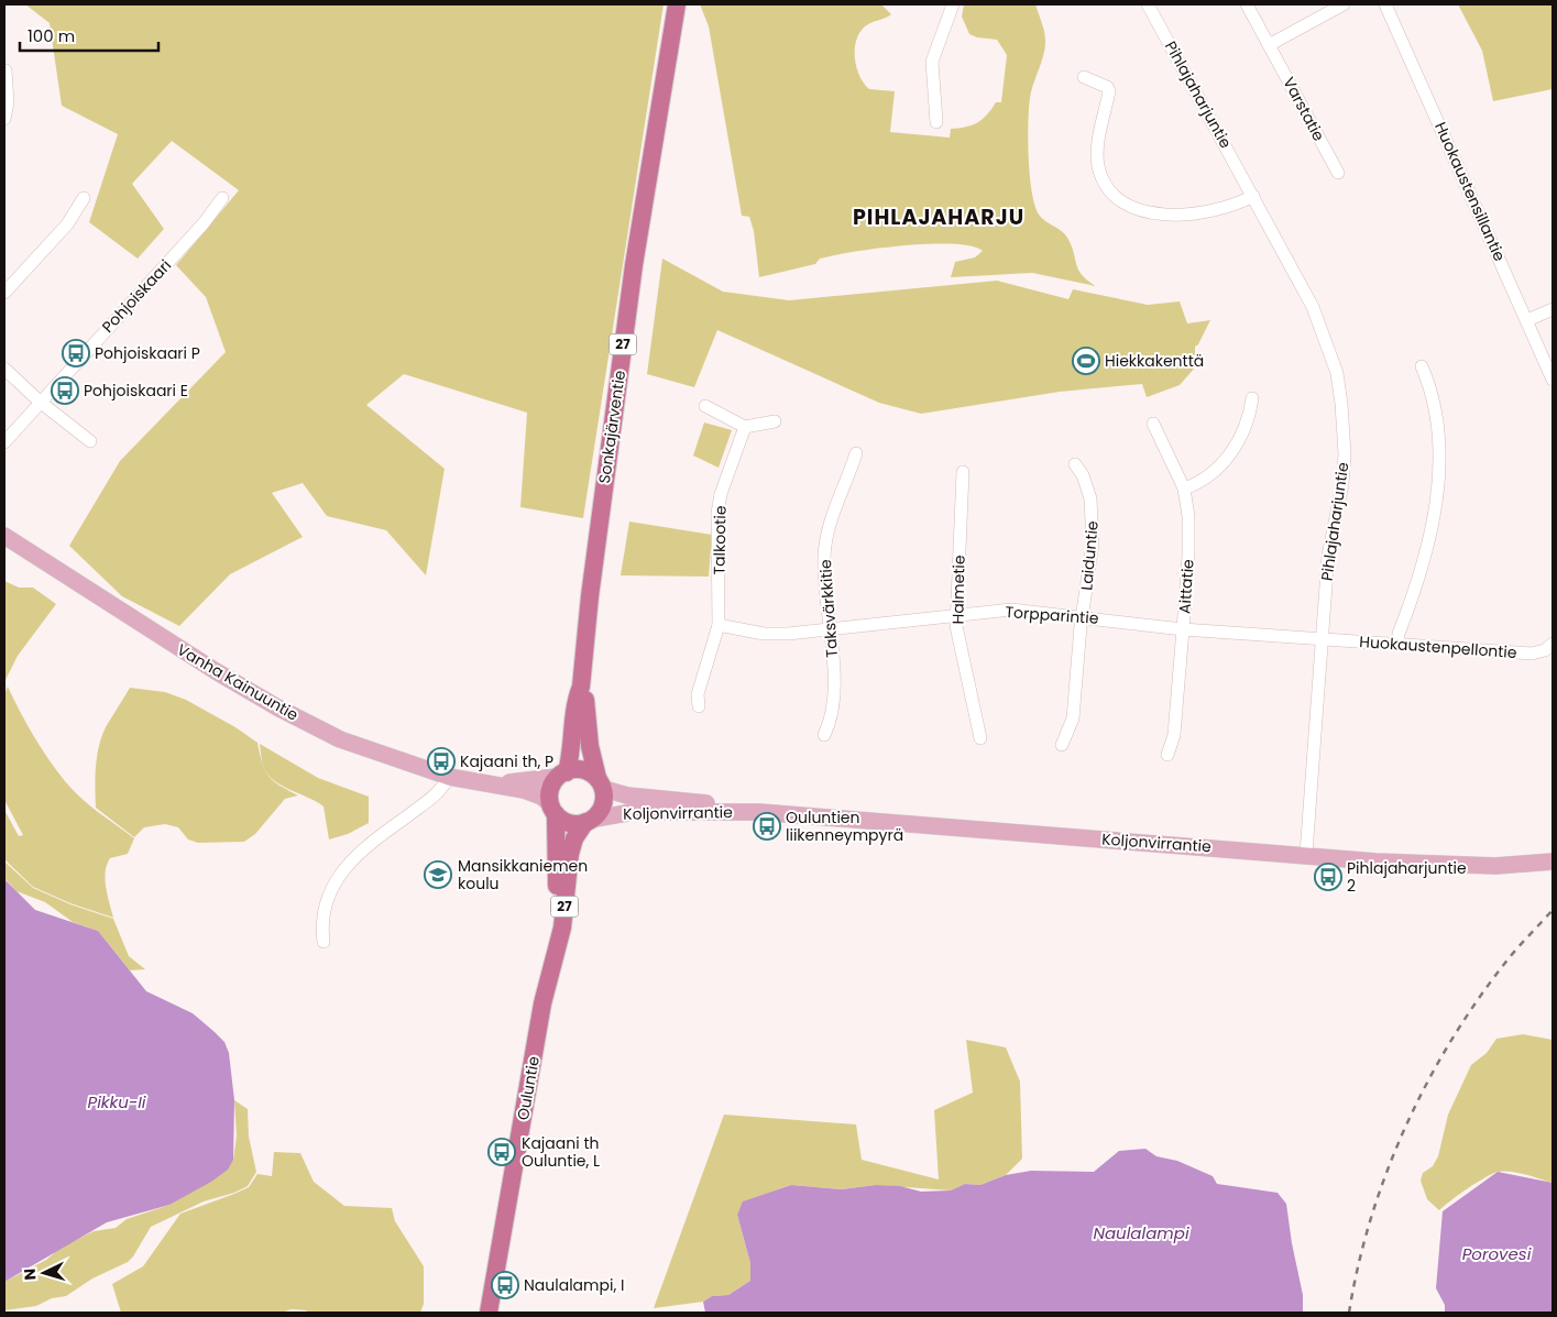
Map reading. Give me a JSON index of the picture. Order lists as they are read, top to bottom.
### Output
{
  "streets": {
    "highway": ["27", "Sonkajärventie", "Ouluntie"],
    "main road": ["Vanha Kainuuntie", "Koljonvirrantie"],
    "street": [
      "Pihlajaharjuntie",
      "Varstatie",
      "Huokaustensillantie",
      "Pohjoiskaari",
      "Talkootie",
      "Laiduntie",
      "Aittatie",
      "Halmetie",
      "Taksvärkkitie",
      "Torpparintie",
      "Huokaustenpellontie"
    ]
  },
  "crossings": [
    ["Pihlajaharjuntie", "Torpparintie"],
    ["Pihlajaharjuntie", "Huokaustenpellontie"],
    ["Pihlajaharjuntie", "Koljonvirrantie"],
    ["Sonkajärventie", "Vanha Kainuuntie"],
    ["Sonkajärventie", "Koljonvirrantie"],
    ["Sonkajärventie", "Ouluntie"],
    ["Talkootie", "Torpparintie"],
    ["Laiduntie", "Torpparintie"],
    ["Aittatie", "Torpparintie"],
    ["Halmetie", "Torpparintie"],
    ["Taksvärkkitie", "Torpparintie"],
    ["Torpparintie", "Huokaustenpellontie"],
    ["Vanha Kainuuntie", "Koljonvirrantie"],
    ["Vanha Kainuuntie", "Ouluntie"],
    ["Koljonvirrantie", "Ouluntie"]
  ],
  "districts": ["PIHLAJAHARJU"],
  "water": ["Pikku-Ii", "Naulalampi", "Porovesi"],
  "places": {
    "bus stop": [
      "Pohjoiskaari P",
      "Pohjoiskaari E",
      "Kajaani th, P",
      "Ouluntien liikenneympyrä",
      "Pihlajaharjuntie 2",
      "Kajaani th Ouluntie, L",
      "Naulalampi, I"
    ],
    "sports": ["Hiekkakenttä"],
    "school or university": ["Mansikkaniemen koulu"]
  },
  "scale_bar": "100 m",
  "north": "left"
}
